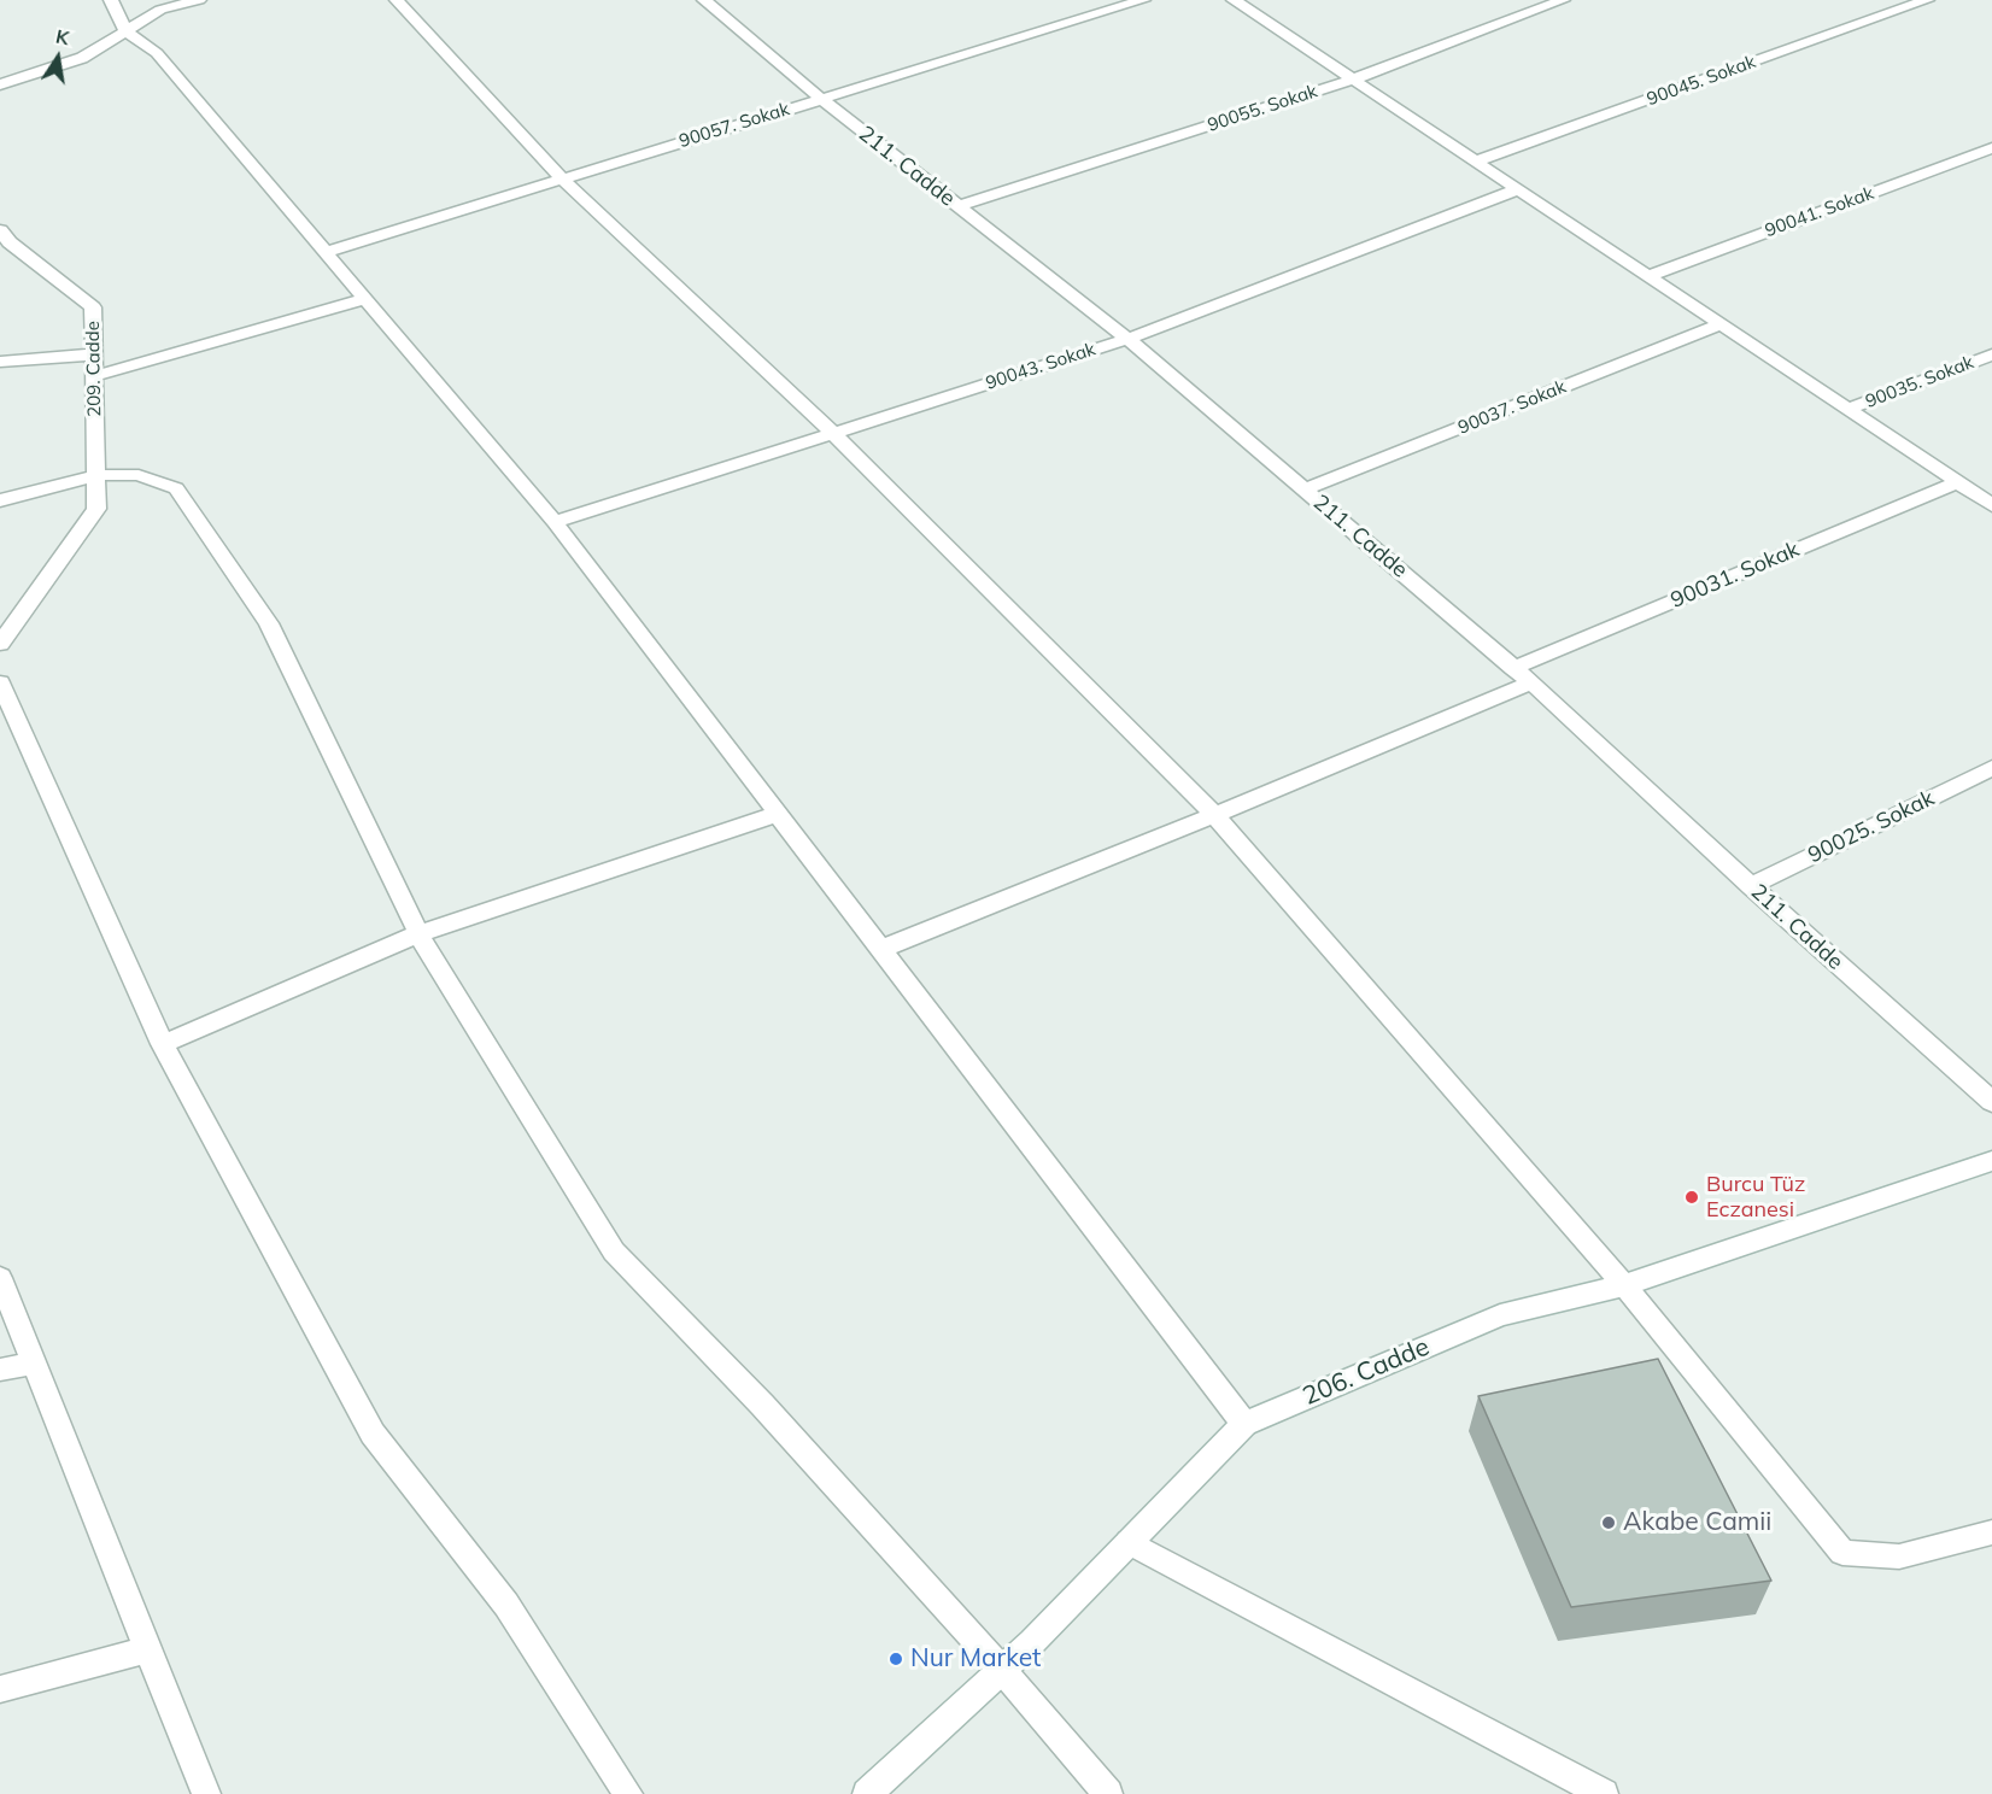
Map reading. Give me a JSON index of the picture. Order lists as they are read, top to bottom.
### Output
{
  "streets": {
    "street": [
      "90045. Sokak",
      "90055. Sokak",
      "90057. Sokak",
      "211. Cadde",
      "90041. Sokak",
      "90043. Sokak",
      "209. Cadde",
      "90035. Sokak",
      "90037. Sokak",
      "90031. Sokak",
      "90025. Sokak",
      "206. Cadde"
    ]
  },
  "crossings": [
    ["90055. Sokak", "211. Cadde"],
    ["90057. Sokak", "211. Cadde"],
    ["211. Cadde", "90043. Sokak"],
    ["211. Cadde", "90037. Sokak"],
    ["211. Cadde", "90031. Sokak"],
    ["211. Cadde", "90025. Sokak"]
  ],
  "places": ["Burcu Tüz Eczanesi", "Akabe Camii", "Nur Market"],
  "north": "top"
}
